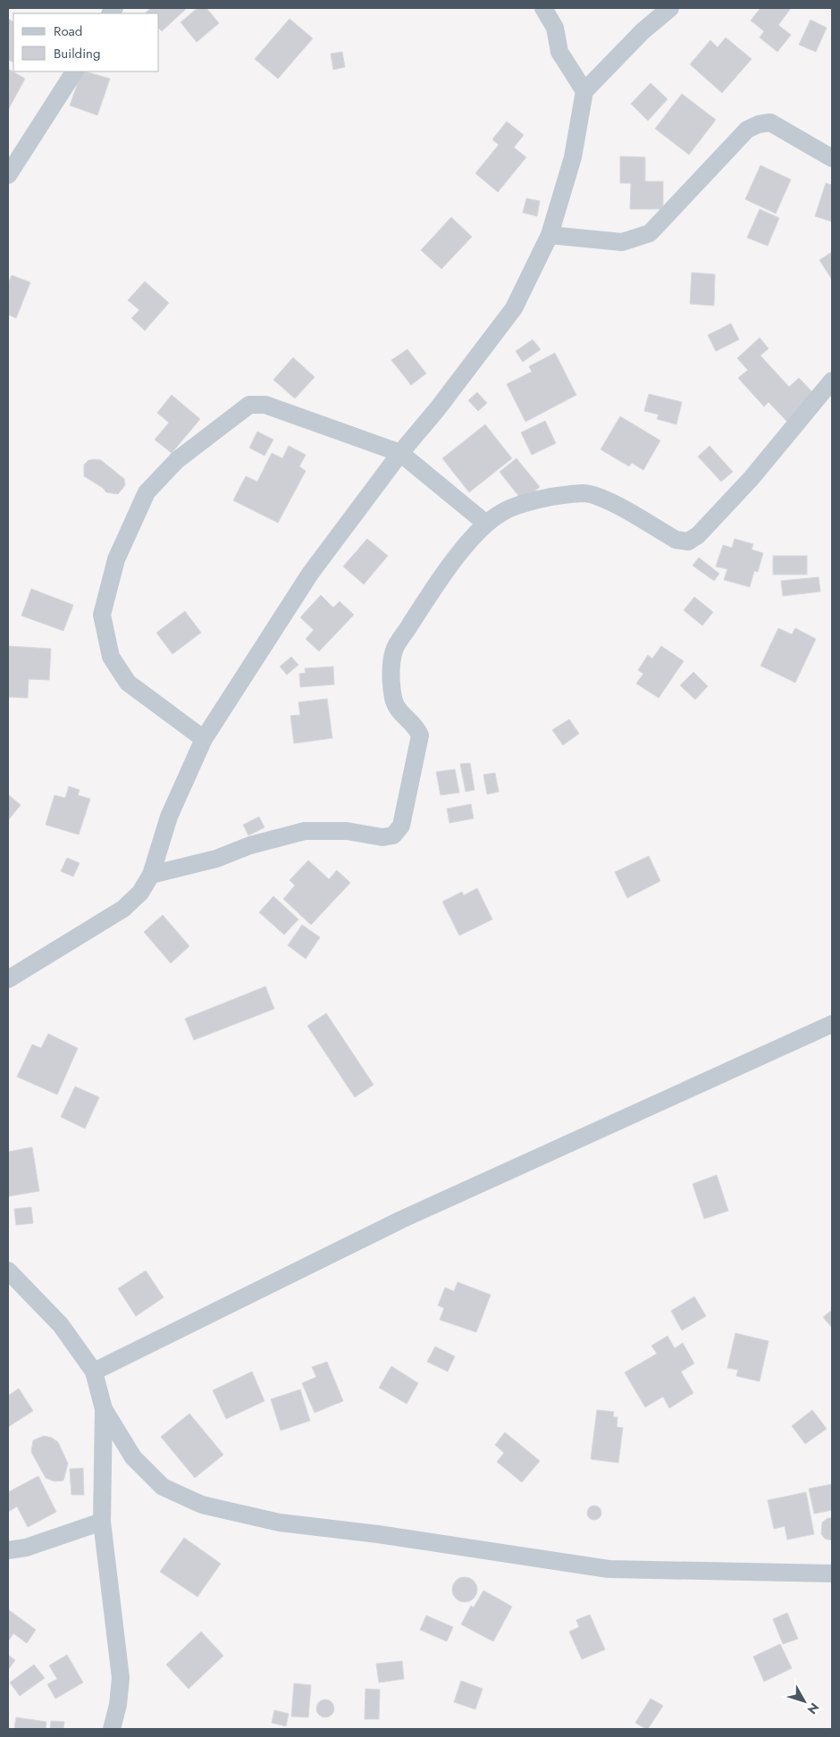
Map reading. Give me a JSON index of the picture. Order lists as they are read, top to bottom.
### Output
{
  "legend": ["Road", "Building"],
  "north": "bottom right"
}
